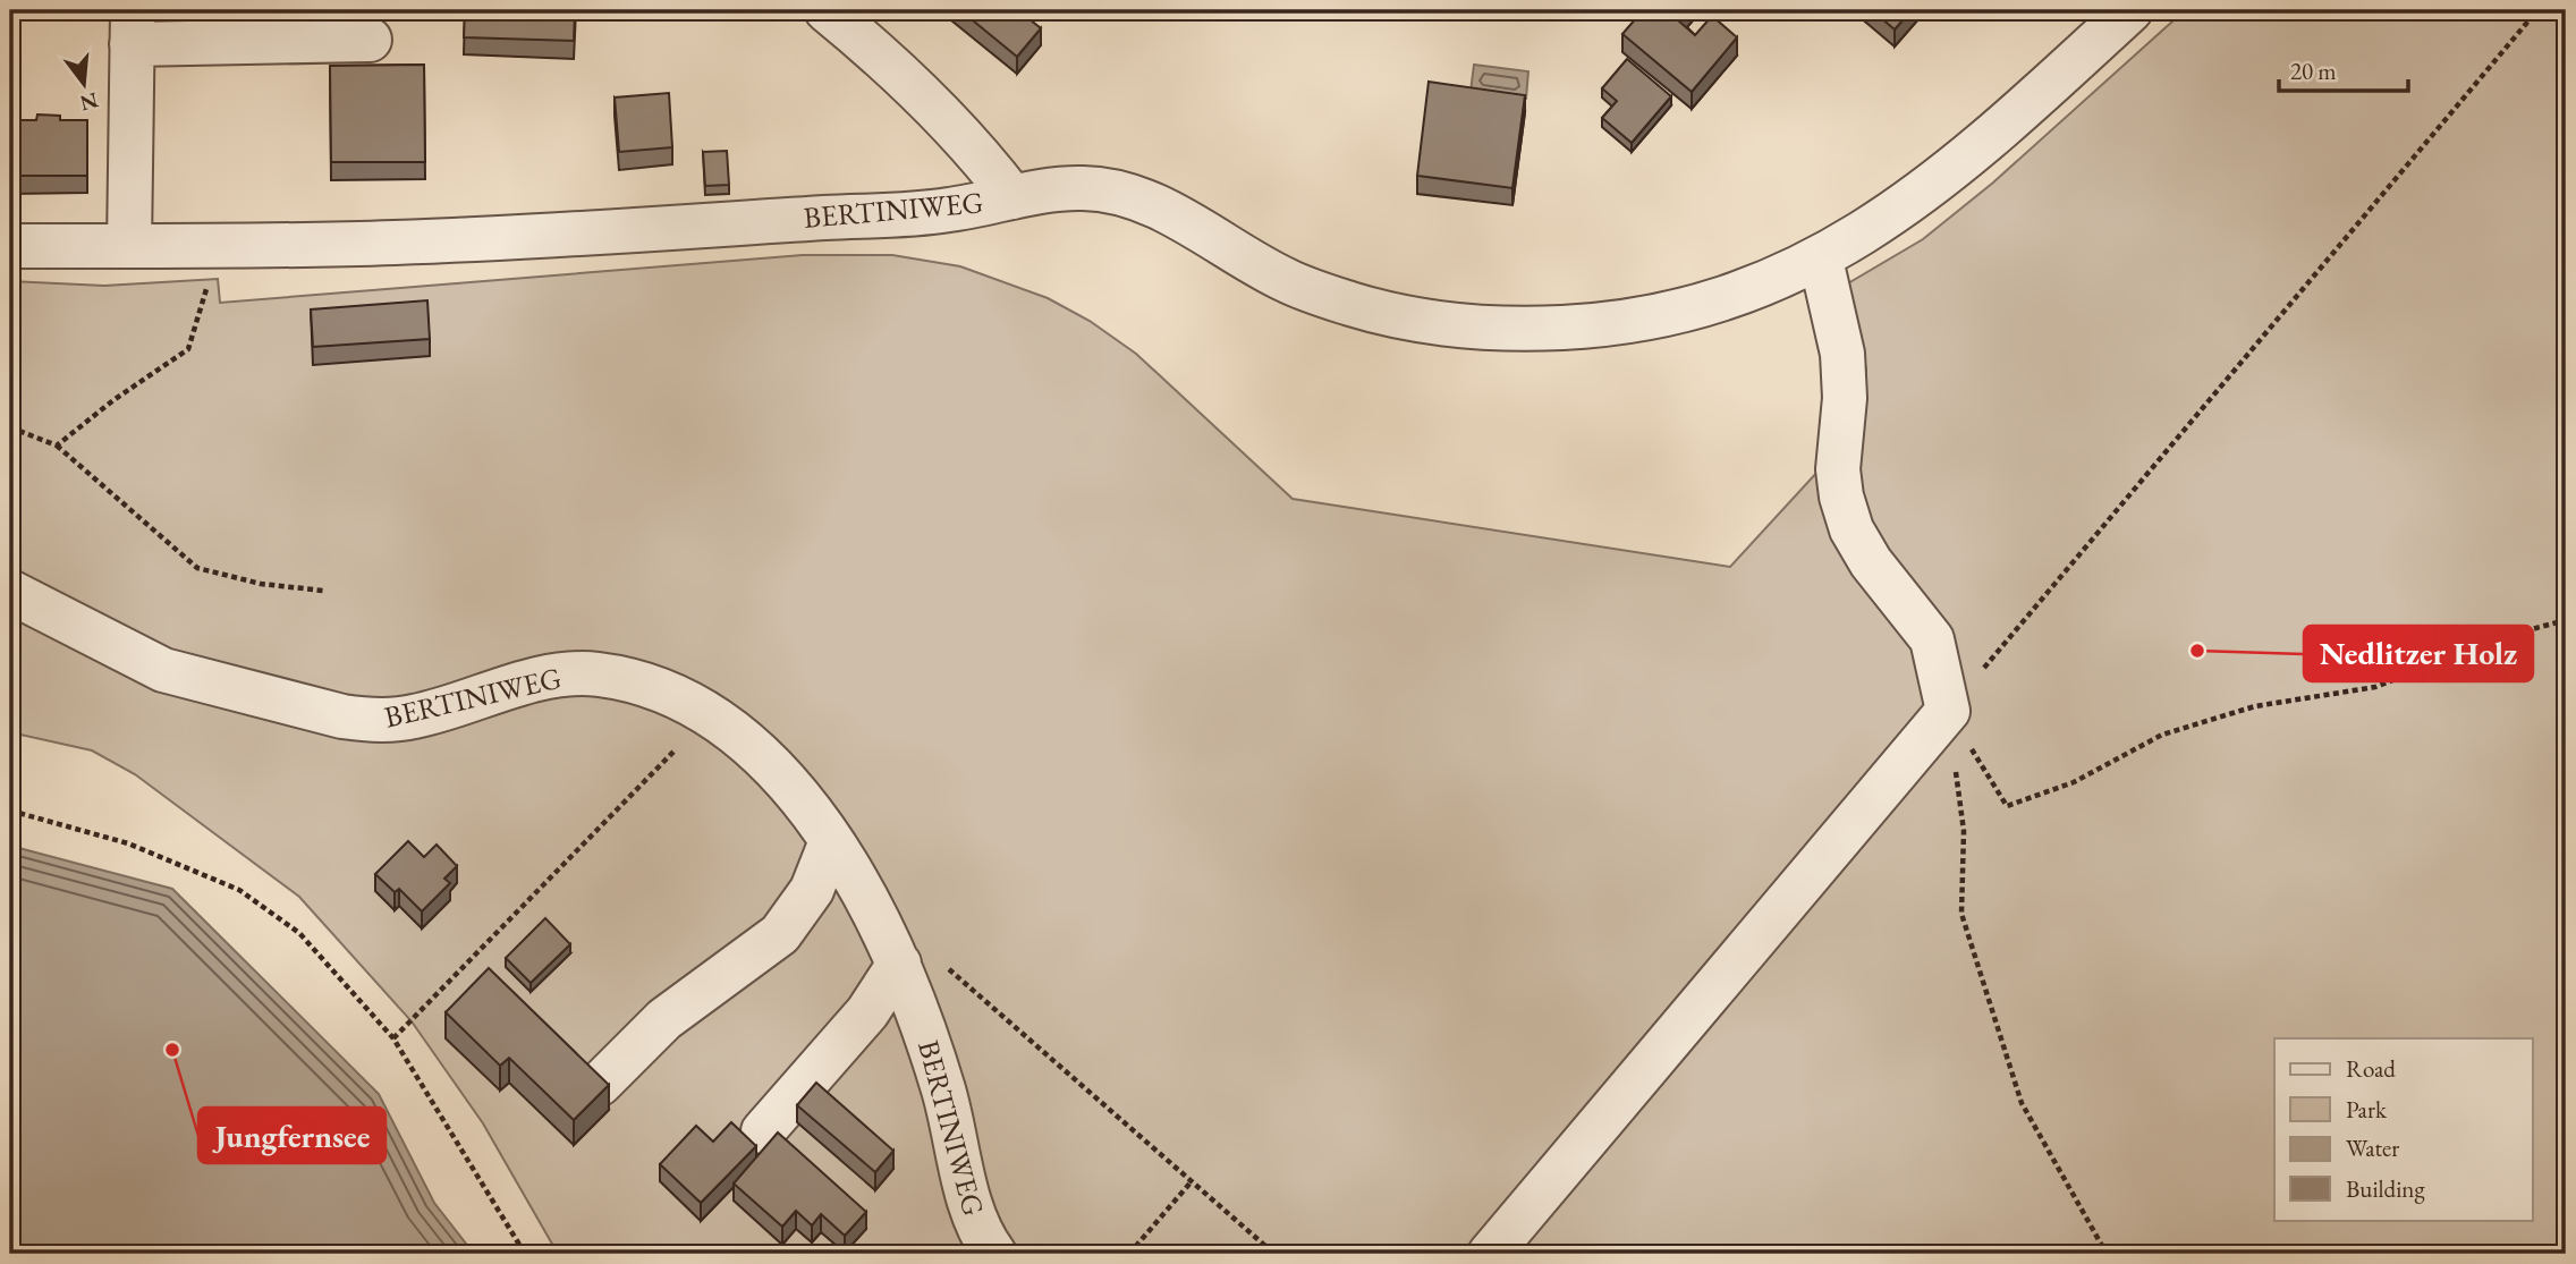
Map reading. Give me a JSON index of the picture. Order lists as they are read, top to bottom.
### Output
{
  "streets": {
    "street": ["BERTINIWEG"]
  },
  "places": ["Nedlitzer Holz", "Jungfernsee"],
  "legend": [
    "Road",
    "Park",
    "Water",
    "Building"
  ],
  "scale_bar": "20 m",
  "north": "bottom"
}
